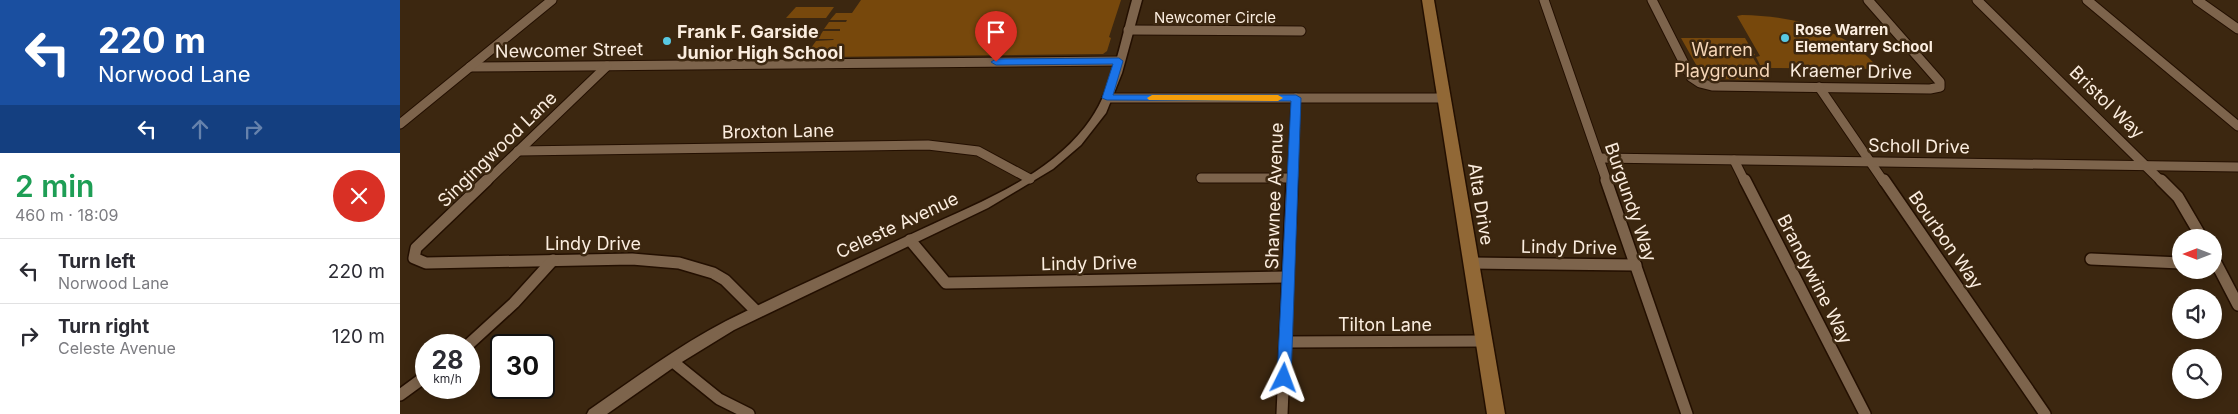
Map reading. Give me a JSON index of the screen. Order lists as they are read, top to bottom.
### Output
{
  "streets": {
    "main road": ["Alta Drive"],
    "street": [
      "Newcomer Circle",
      "Newcomer Street",
      "Kraemer Drive",
      "Bristol Way",
      "Broxton Lane",
      "Scholl Drive",
      "Singingwood Lane",
      "Shawnee Avenue",
      "Burgundy Way",
      "Celeste Avenue",
      "Bourbon Way",
      "Lindy Drive",
      "Brandywine Way",
      "Tilton Lane"
    ]
  },
  "crossings": [
    ["Newcomer Circle", "Celeste Avenue"],
    ["Newcomer Street", "Singingwood Lane"],
    ["Newcomer Street", "Celeste Avenue"],
    ["Kraemer Drive", "Bourbon Way"],
    ["Bristol Way", "Scholl Drive"],
    ["Broxton Lane", "Singingwood Lane"],
    ["Broxton Lane", "Celeste Avenue"],
    ["Scholl Drive", "Burgundy Way"],
    ["Scholl Drive", "Bourbon Way"],
    ["Scholl Drive", "Brandywine Way"],
    ["Singingwood Lane", "Lindy Drive"],
    ["Shawnee Avenue", "Lindy Drive"],
    ["Shawnee Avenue", "Tilton Lane"],
    ["Burgundy Way", "Lindy Drive"],
    ["Alta Drive", "Lindy Drive"],
    ["Alta Drive", "Tilton Lane"],
    ["Celeste Avenue", "Lindy Drive"]
  ],
  "parks": ["Warren Playground"],
  "places": ["Rose Warren Elementary School", "Frank F. Garside Junior High School"],
  "north": "left",
  "page": {
    "turn": ["220 m", "Norwood Lane"],
    "heading": ["2 min", "460 m · 18:09"],
    "list": [
      {
        "name": "Turn left",
        "note": "Norwood Lane",
        "value": "220 m"
      },
      {
        "name": "Turn right",
        "note": "Celeste Avenue",
        "value": "120 m"
      }
    ],
    "speed": "28 km/h",
    "limit": "30"
  }
}
